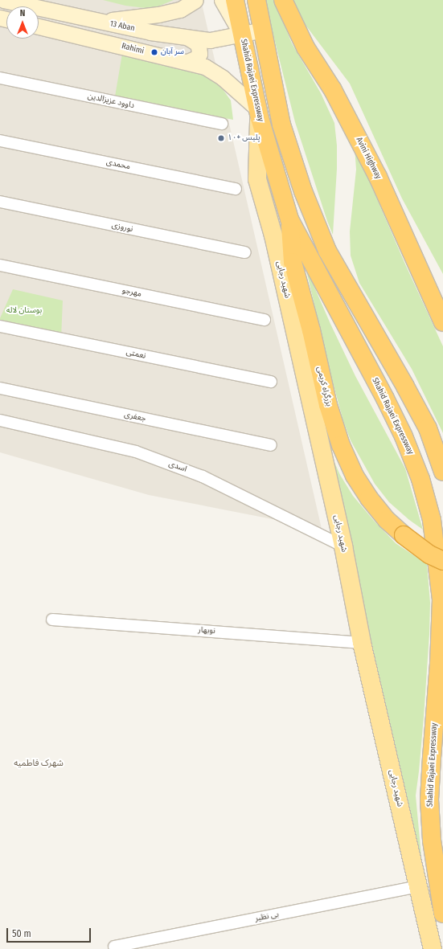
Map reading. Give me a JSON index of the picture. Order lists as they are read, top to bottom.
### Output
{
  "streets": {
    "highway": ["Shahid Rajaei Expressway", "Avini Highway", "بزرگراه کریمی"],
    "main road": ["13 Aban", "Rahimi", "شهید رجایی"],
    "street": [
      "داوود عزیزالدین",
      "محمدی",
      "نوروزی",
      "مهرجو",
      "نعمتی",
      "جعفری",
      "اسدی",
      "نوبهار",
      "بی نظیر"
    ]
  },
  "crossings": [
    ["13 Aban", "Shahid Rajaei Expressway"],
    ["Rahimi", "Shahid Rajaei Expressway"],
    ["Rahimi", "شهید رجایی"],
    ["Shahid Rajaei Expressway", "شهید رجایی"],
    ["Shahid Rajaei Expressway", "بزرگراه کریمی"],
    ["شهید رجایی", "اسدی"],
    ["شهید رجایی", "نوبهار"],
    ["شهید رجایی", "بی نظیر"]
  ],
  "districts": ["شهرک فاطمیه"],
  "parks": ["بوستان لاله"],
  "places": ["سر آبان", "پلیس +۱۰"],
  "scale_bar": "50 m",
  "north": "top"
}
